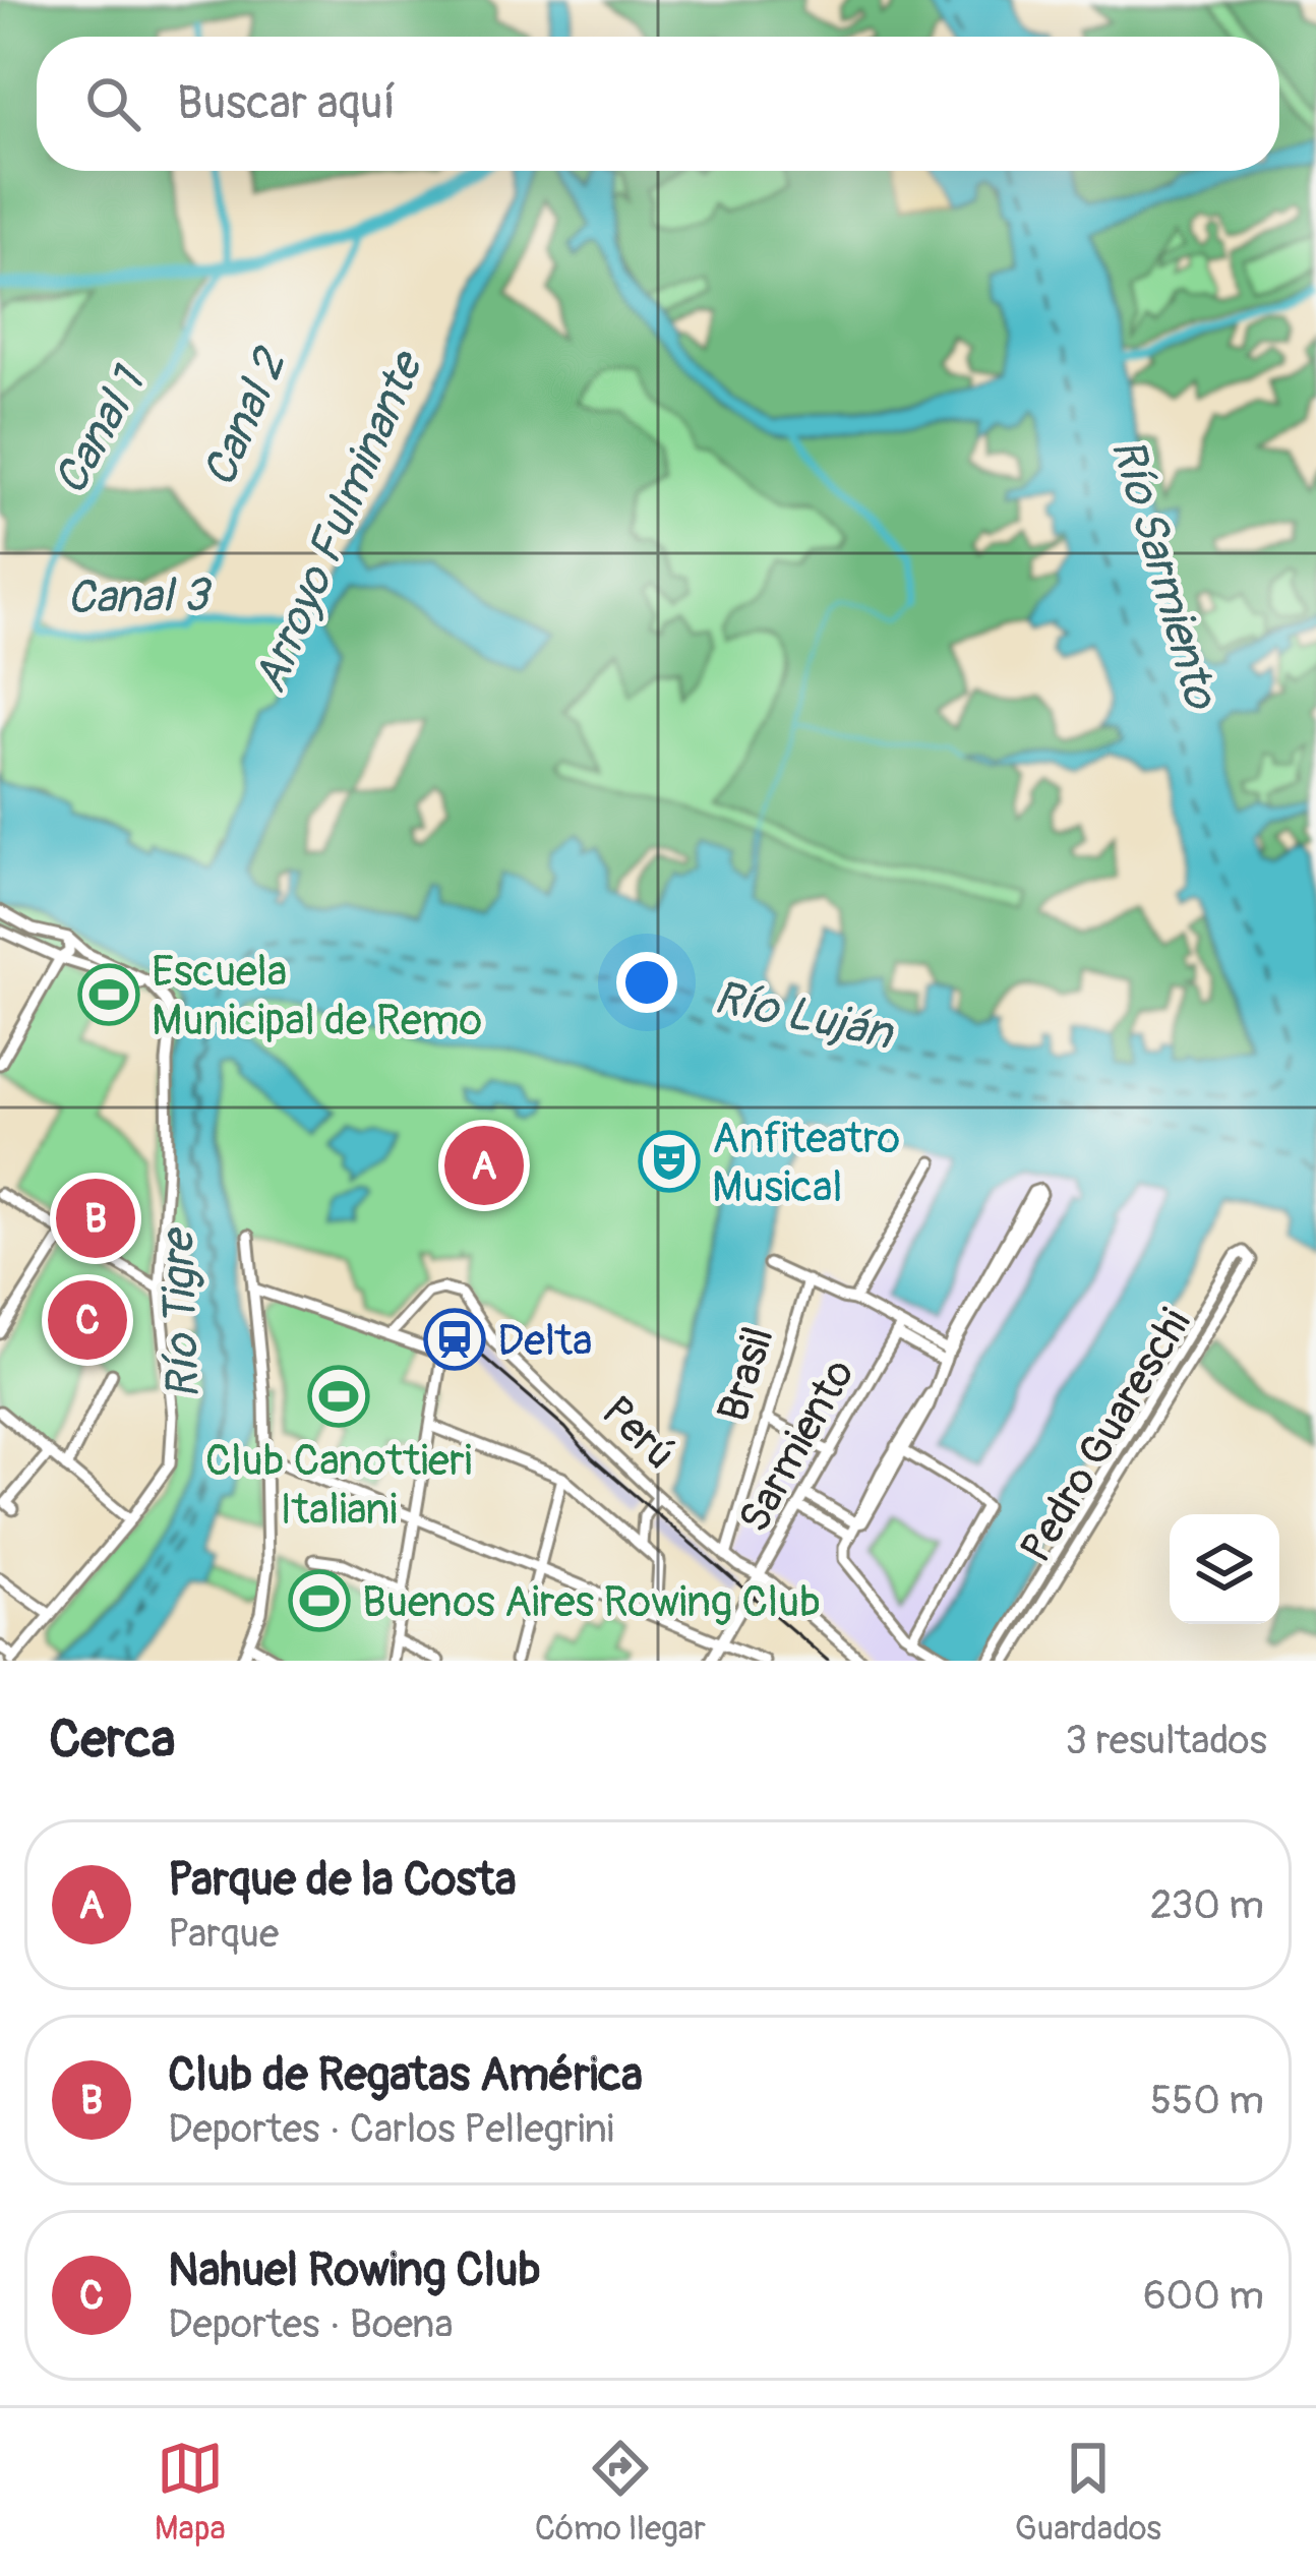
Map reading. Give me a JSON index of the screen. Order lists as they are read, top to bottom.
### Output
{
  "streets": {
    "street": [
      "Brasil",
      "Perú",
      "Pedro Guareschi",
      "Sarmiento"
    ]
  },
  "crossings": [
    ["Brasil", "Perú"],
    ["Perú", "Sarmiento"]
  ],
  "water": [
    "Canal 2",
    "Canal 1",
    "Arroyo Fulminante",
    "Río Sarmiento",
    "Canal 3",
    "Río Luján",
    "Río Tigre"
  ],
  "places": {
    "sports": ["Escuela Municipal de Remo", "Club Canottieri Italiani", "Buenos Aires Rowing Club"],
    "theatre": ["Anfiteatro Musical"],
    "station": ["Delta"]
  },
  "page": {
    "search": "Buscar aquí",
    "pins": ["A", "B", "C"],
    "heading": ["Cerca", "3 resultados"],
    "list": [
      {
        "mark": "A",
        "name": "Parque de la Costa",
        "note": "Parque",
        "value": "230 m"
      },
      {
        "mark": "B",
        "name": "Club de Regatas América",
        "note": "Deportes · Carlos Pellegrini",
        "value": "550 m"
      },
      {
        "mark": "C",
        "name": "Nahuel Rowing Club",
        "note": "Deportes · Boena",
        "value": "600 m"
      }
    ],
    "nav": ["Mapa", "Cómo llegar", "Guardados"]
  }
}
